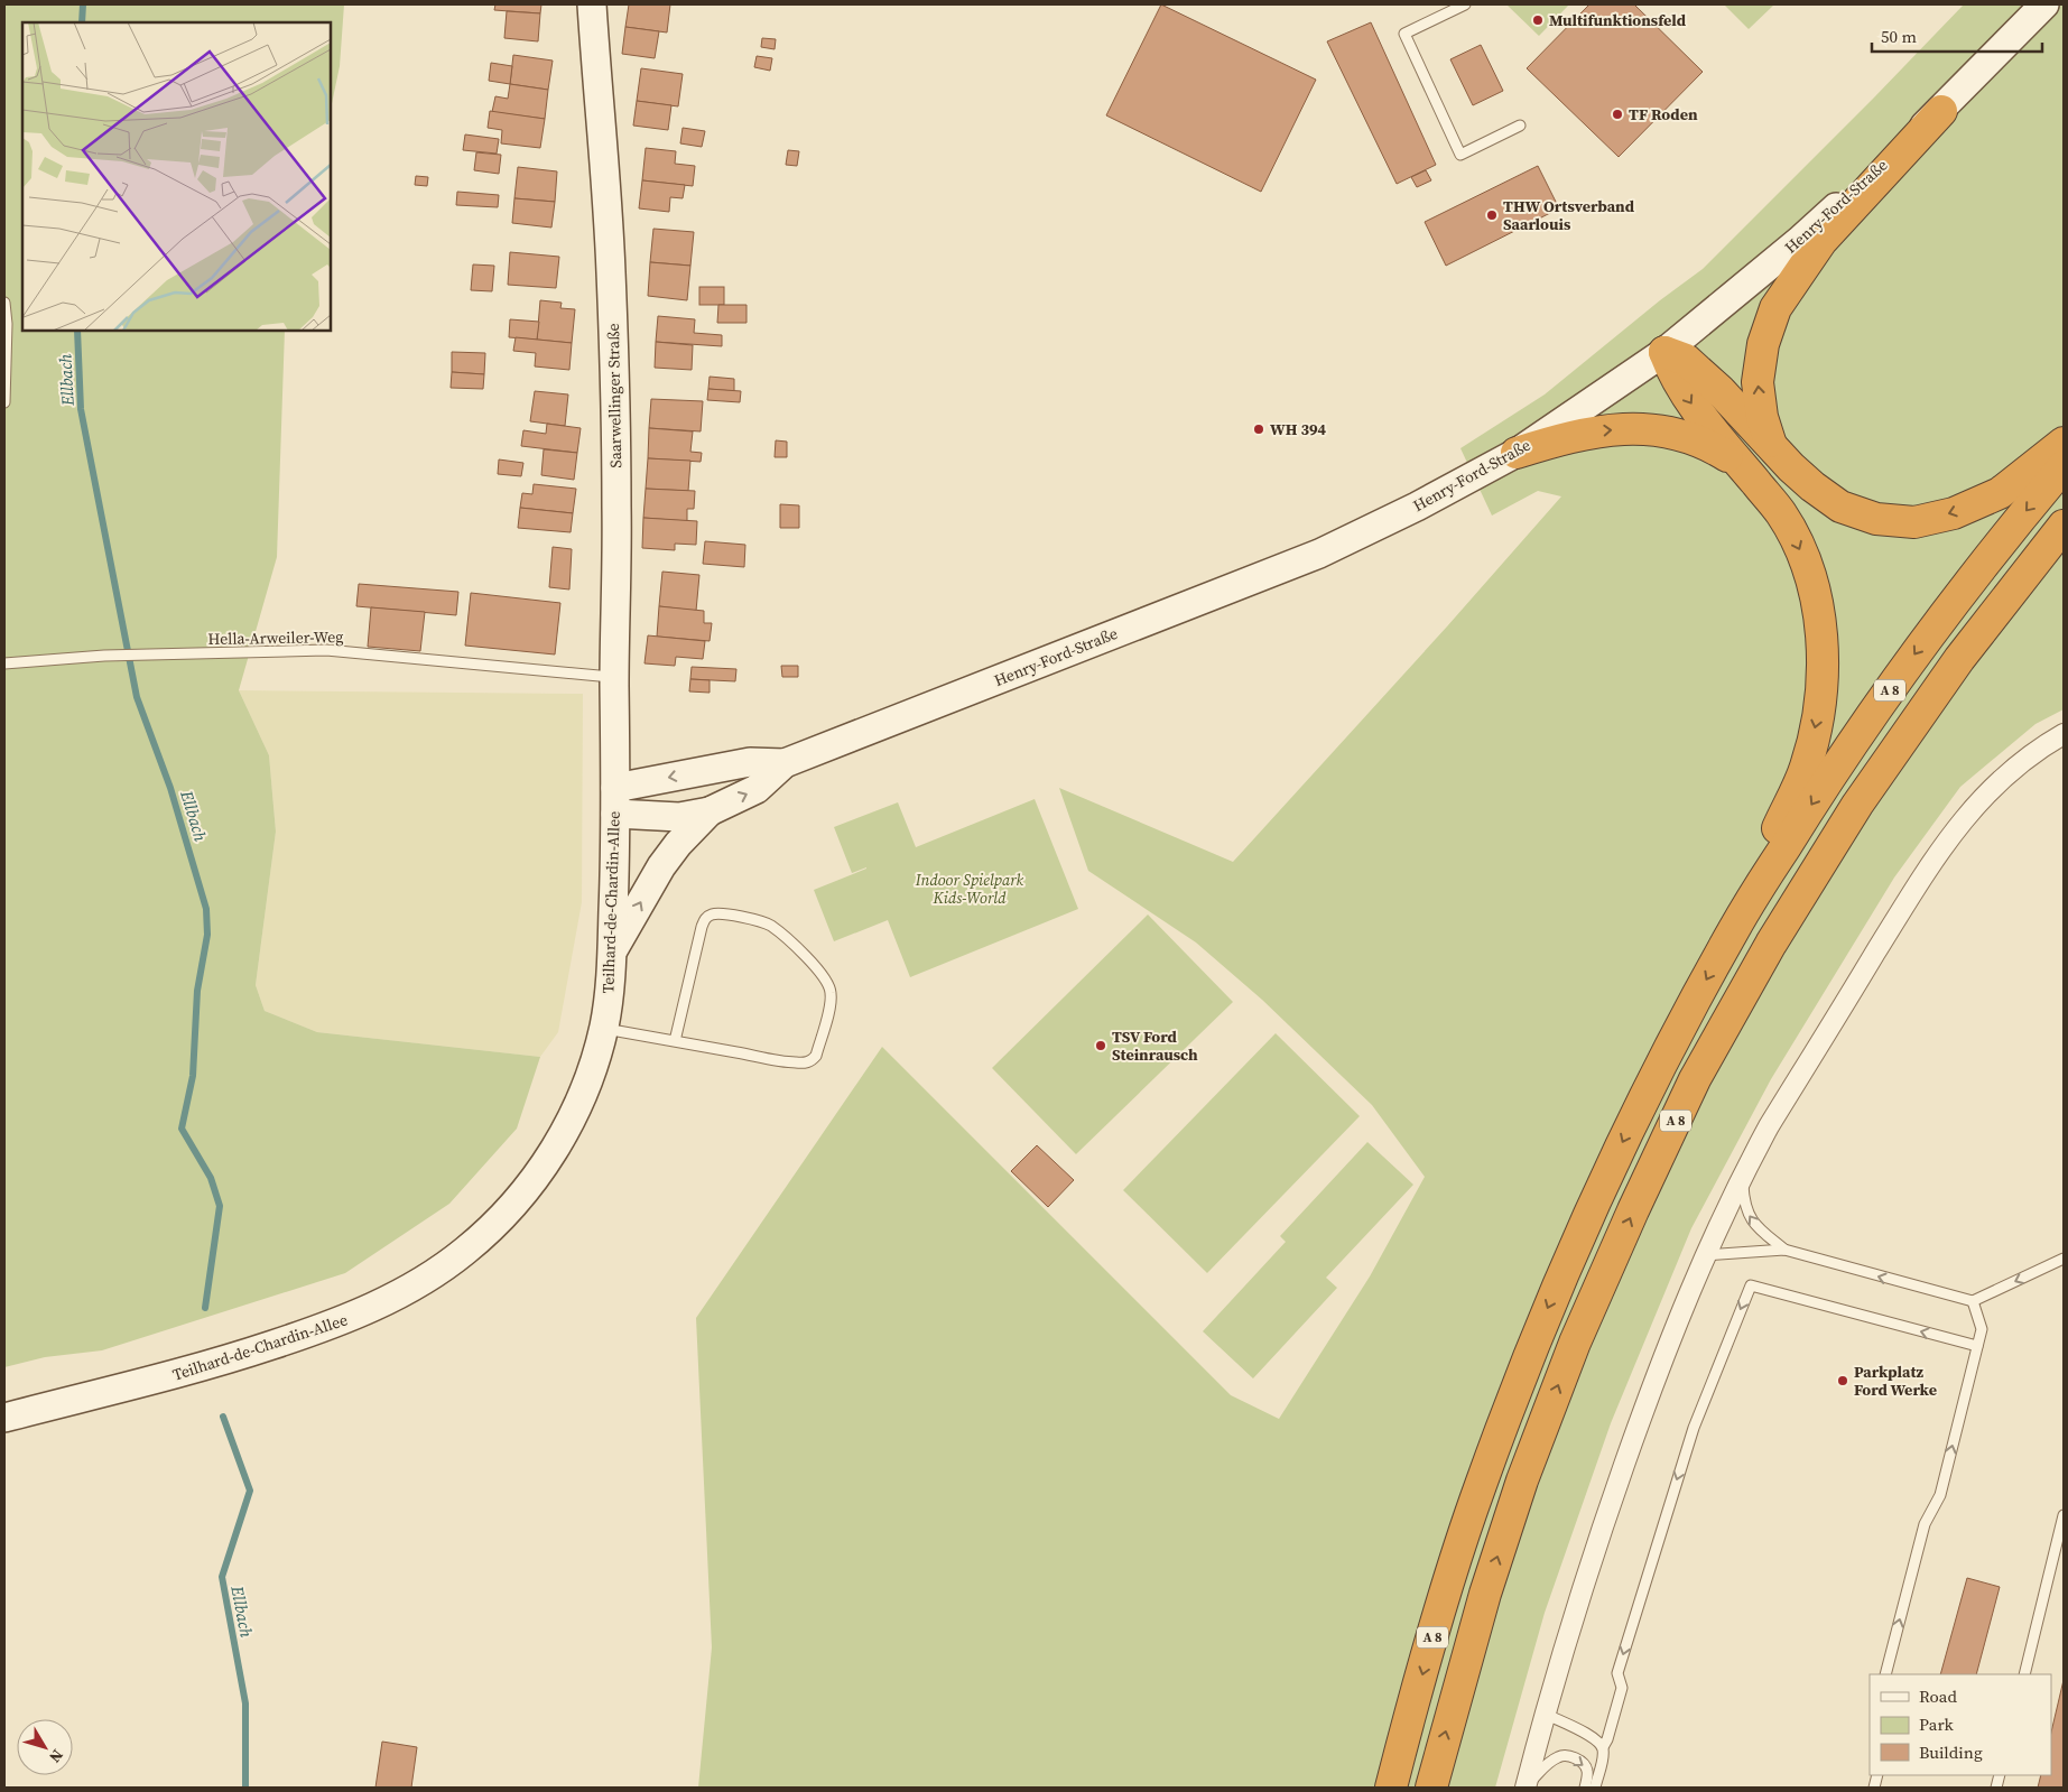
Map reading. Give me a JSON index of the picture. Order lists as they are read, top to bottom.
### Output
{
  "streets": {
    "highway": ["A 8"],
    "street": ["Henry-Ford-Straße", "Saarwellinger Straße", "Teilhard-de-Chardin-Allee"],
    "lane": ["Hella-Arweiler-Weg"]
  },
  "crossings": [
    ["Henry-Ford-Straße", "Saarwellinger Straße"],
    ["Henry-Ford-Straße", "Teilhard-de-Chardin-Allee"],
    ["Saarwellinger Straße", "Hella-Arweiler-Weg"],
    ["Saarwellinger Straße", "Teilhard-de-Chardin-Allee"]
  ],
  "water": ["Ellbach"],
  "parks": ["Indoor Spielpark Kids-World"],
  "places": [
    "Multifunktionsfeld",
    "TF Roden",
    "THW Ortsverband Saarlouis",
    "WH 394",
    "TSV Ford Steinrausch",
    "Parkplatz Ford Werke"
  ],
  "legend": ["Road", "Park", "Building"],
  "scale_bar": "50 m",
  "north": "bottom right"
}
